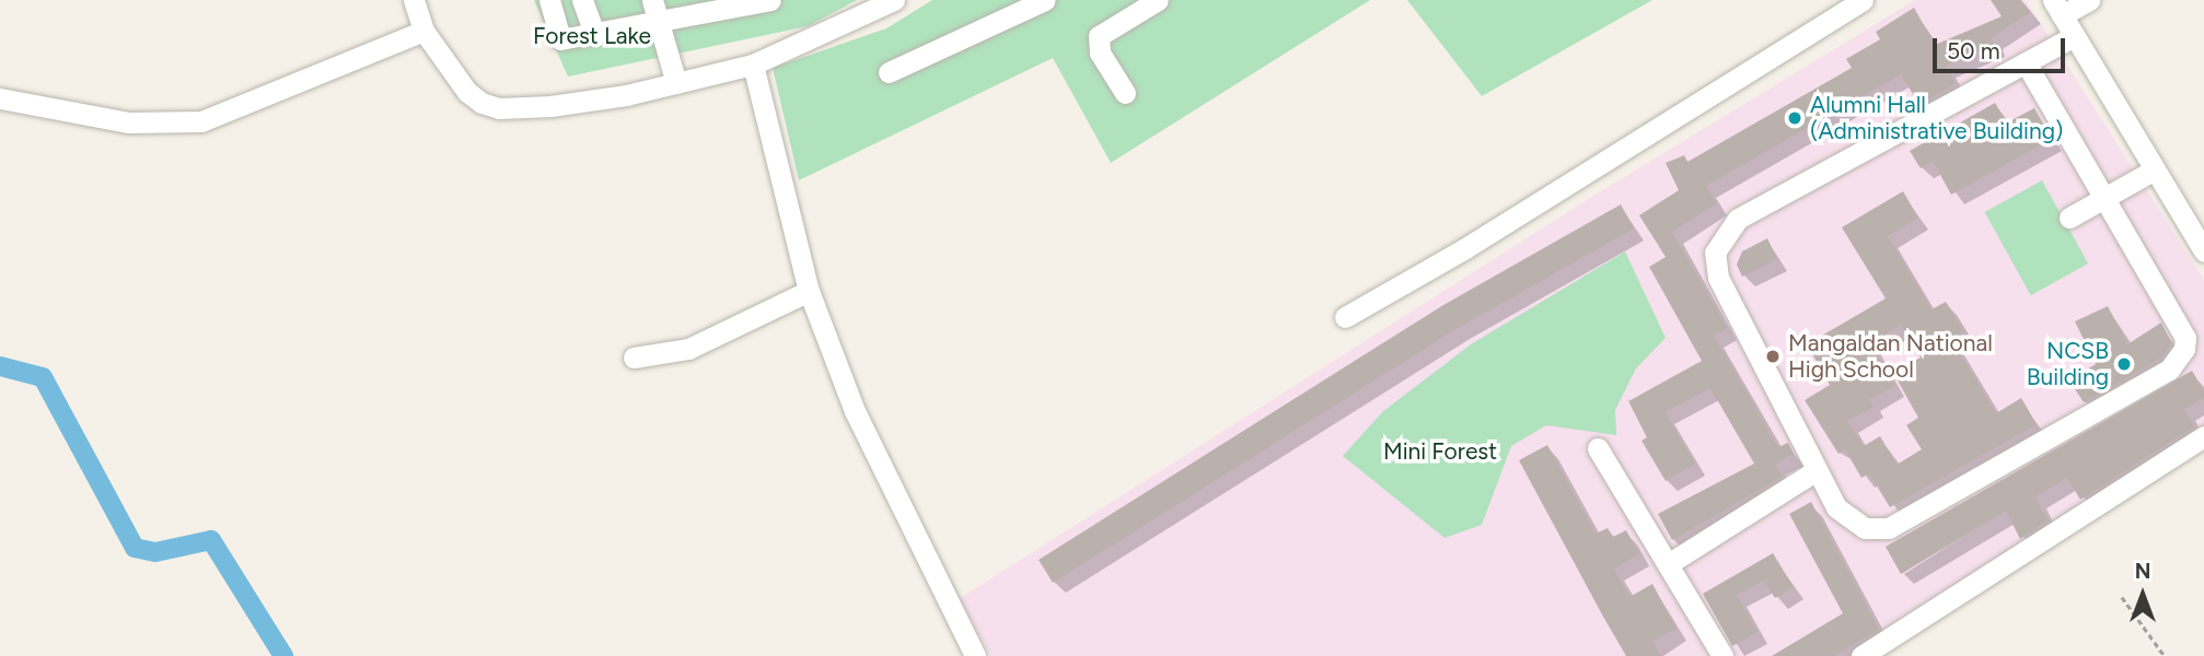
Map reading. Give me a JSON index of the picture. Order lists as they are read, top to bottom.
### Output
{
  "parks": ["Forest Lake", "Mini Forest"],
  "places": ["Alumni Hall (Administrative Building)", "Mangaldan National High School", "NCSB Building"],
  "scale_bar": "50 m",
  "north": "top"
}
